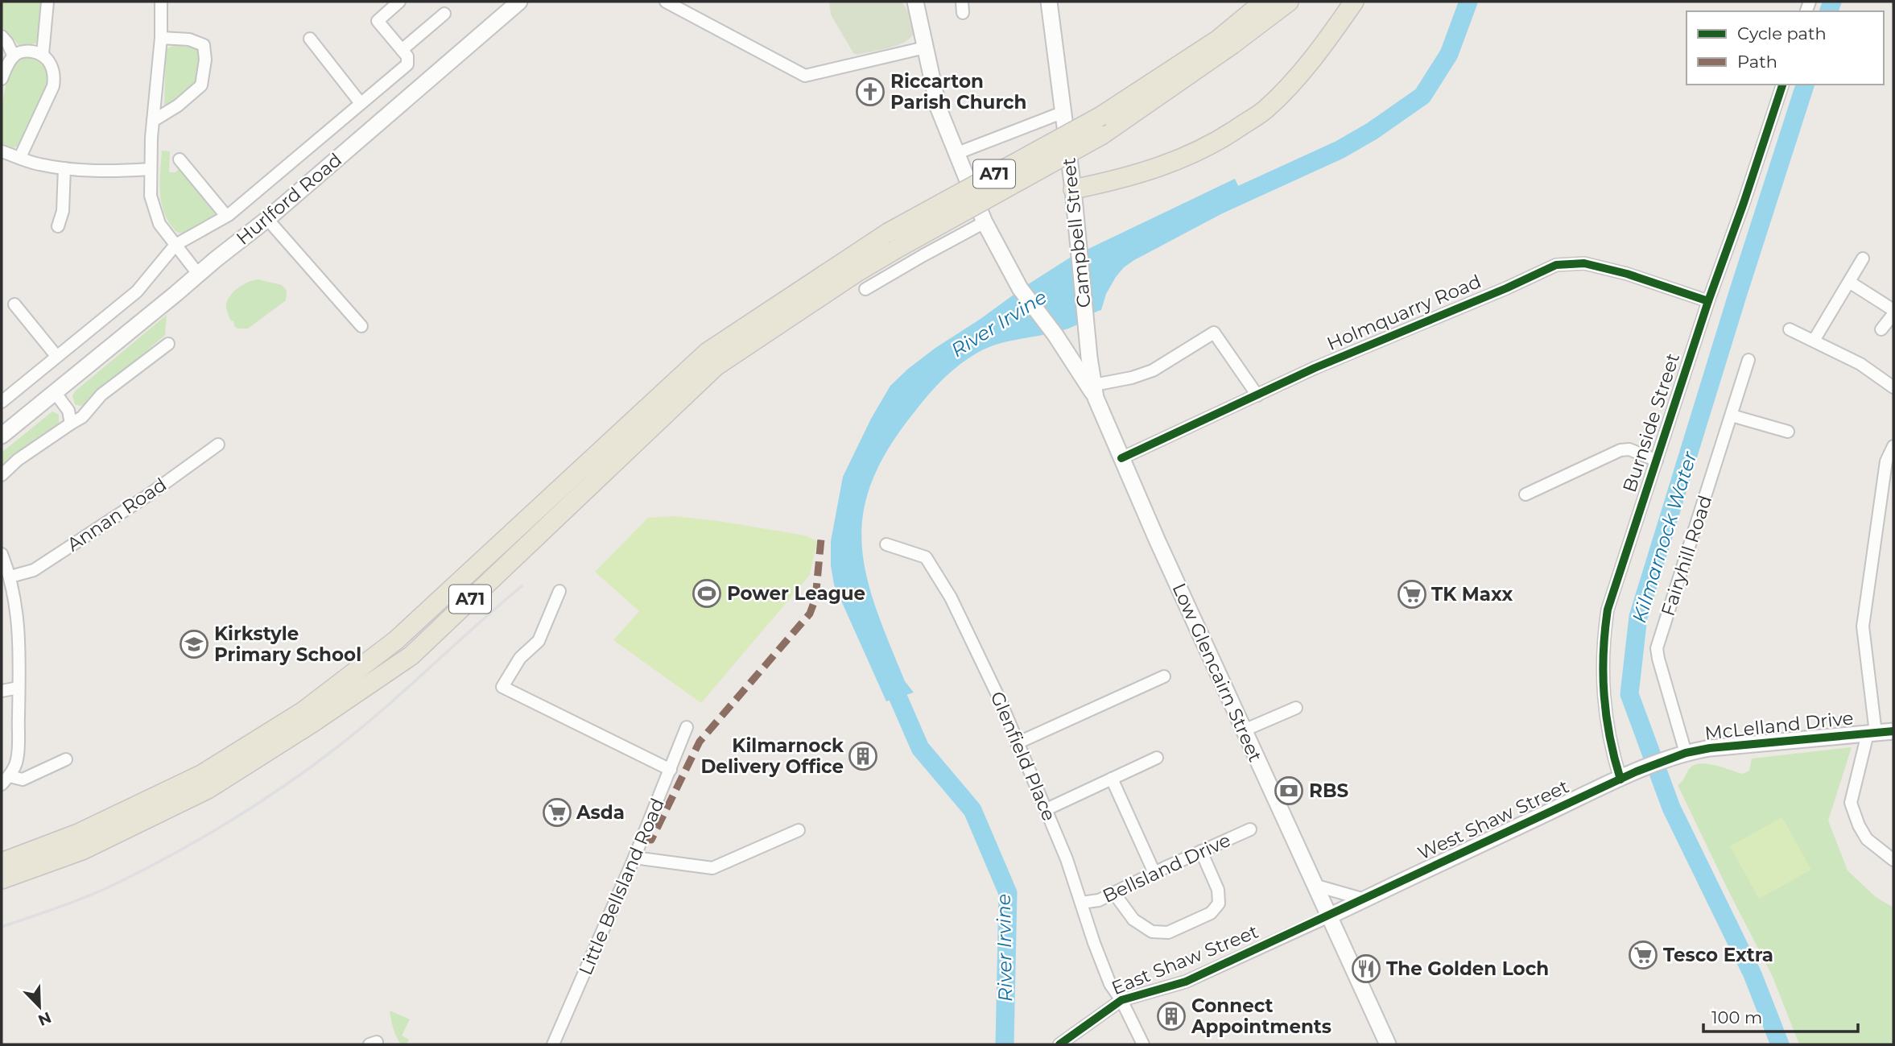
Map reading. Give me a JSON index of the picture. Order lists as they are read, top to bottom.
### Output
{
  "streets": {
    "main road": [
      "A71",
      "Hurlford Road",
      "Campbell Street",
      "Low Glencairn Street",
      "McLelland Drive",
      "West Shaw Street"
    ],
    "street": [
      "Holmquarry Road",
      "Burnside Street",
      "Annan Road",
      "Fairyhill Road",
      "Glenfield Place",
      "Bellsland Drive",
      "Little Bellsland Road",
      "East Shaw Street"
    ]
  },
  "crossings": [
    ["Campbell Street", "Holmquarry Road"],
    ["Campbell Street", "Low Glencairn Street"],
    ["Holmquarry Road", "Burnside Street"],
    ["Holmquarry Road", "Low Glencairn Street"],
    ["Burnside Street", "West Shaw Street"],
    ["Fairyhill Road", "McLelland Drive"],
    ["Low Glencairn Street", "West Shaw Street"],
    ["Low Glencairn Street", "East Shaw Street"],
    ["McLelland Drive", "West Shaw Street"],
    ["Glenfield Place", "Bellsland Drive"],
    ["Glenfield Place", "East Shaw Street"],
    ["West Shaw Street", "East Shaw Street"]
  ],
  "water": ["River Irvine", "Kilmarnock Water"],
  "places": {
    "church": ["Riccarton Parish Church"],
    "sports": ["Power League"],
    "supermarket": ["TK Maxx", "Asda", "Tesco Extra"],
    "school or university": ["Kirkstyle Primary School"],
    "building": ["Kilmarnock Delivery Office", "Connect Appointments"],
    "bank": ["RBS"],
    "restaurant": ["The Golden Loch"]
  },
  "legend": ["Cycle path", "Path"],
  "scale_bar": "100 m",
  "north": "bottom right"
}
